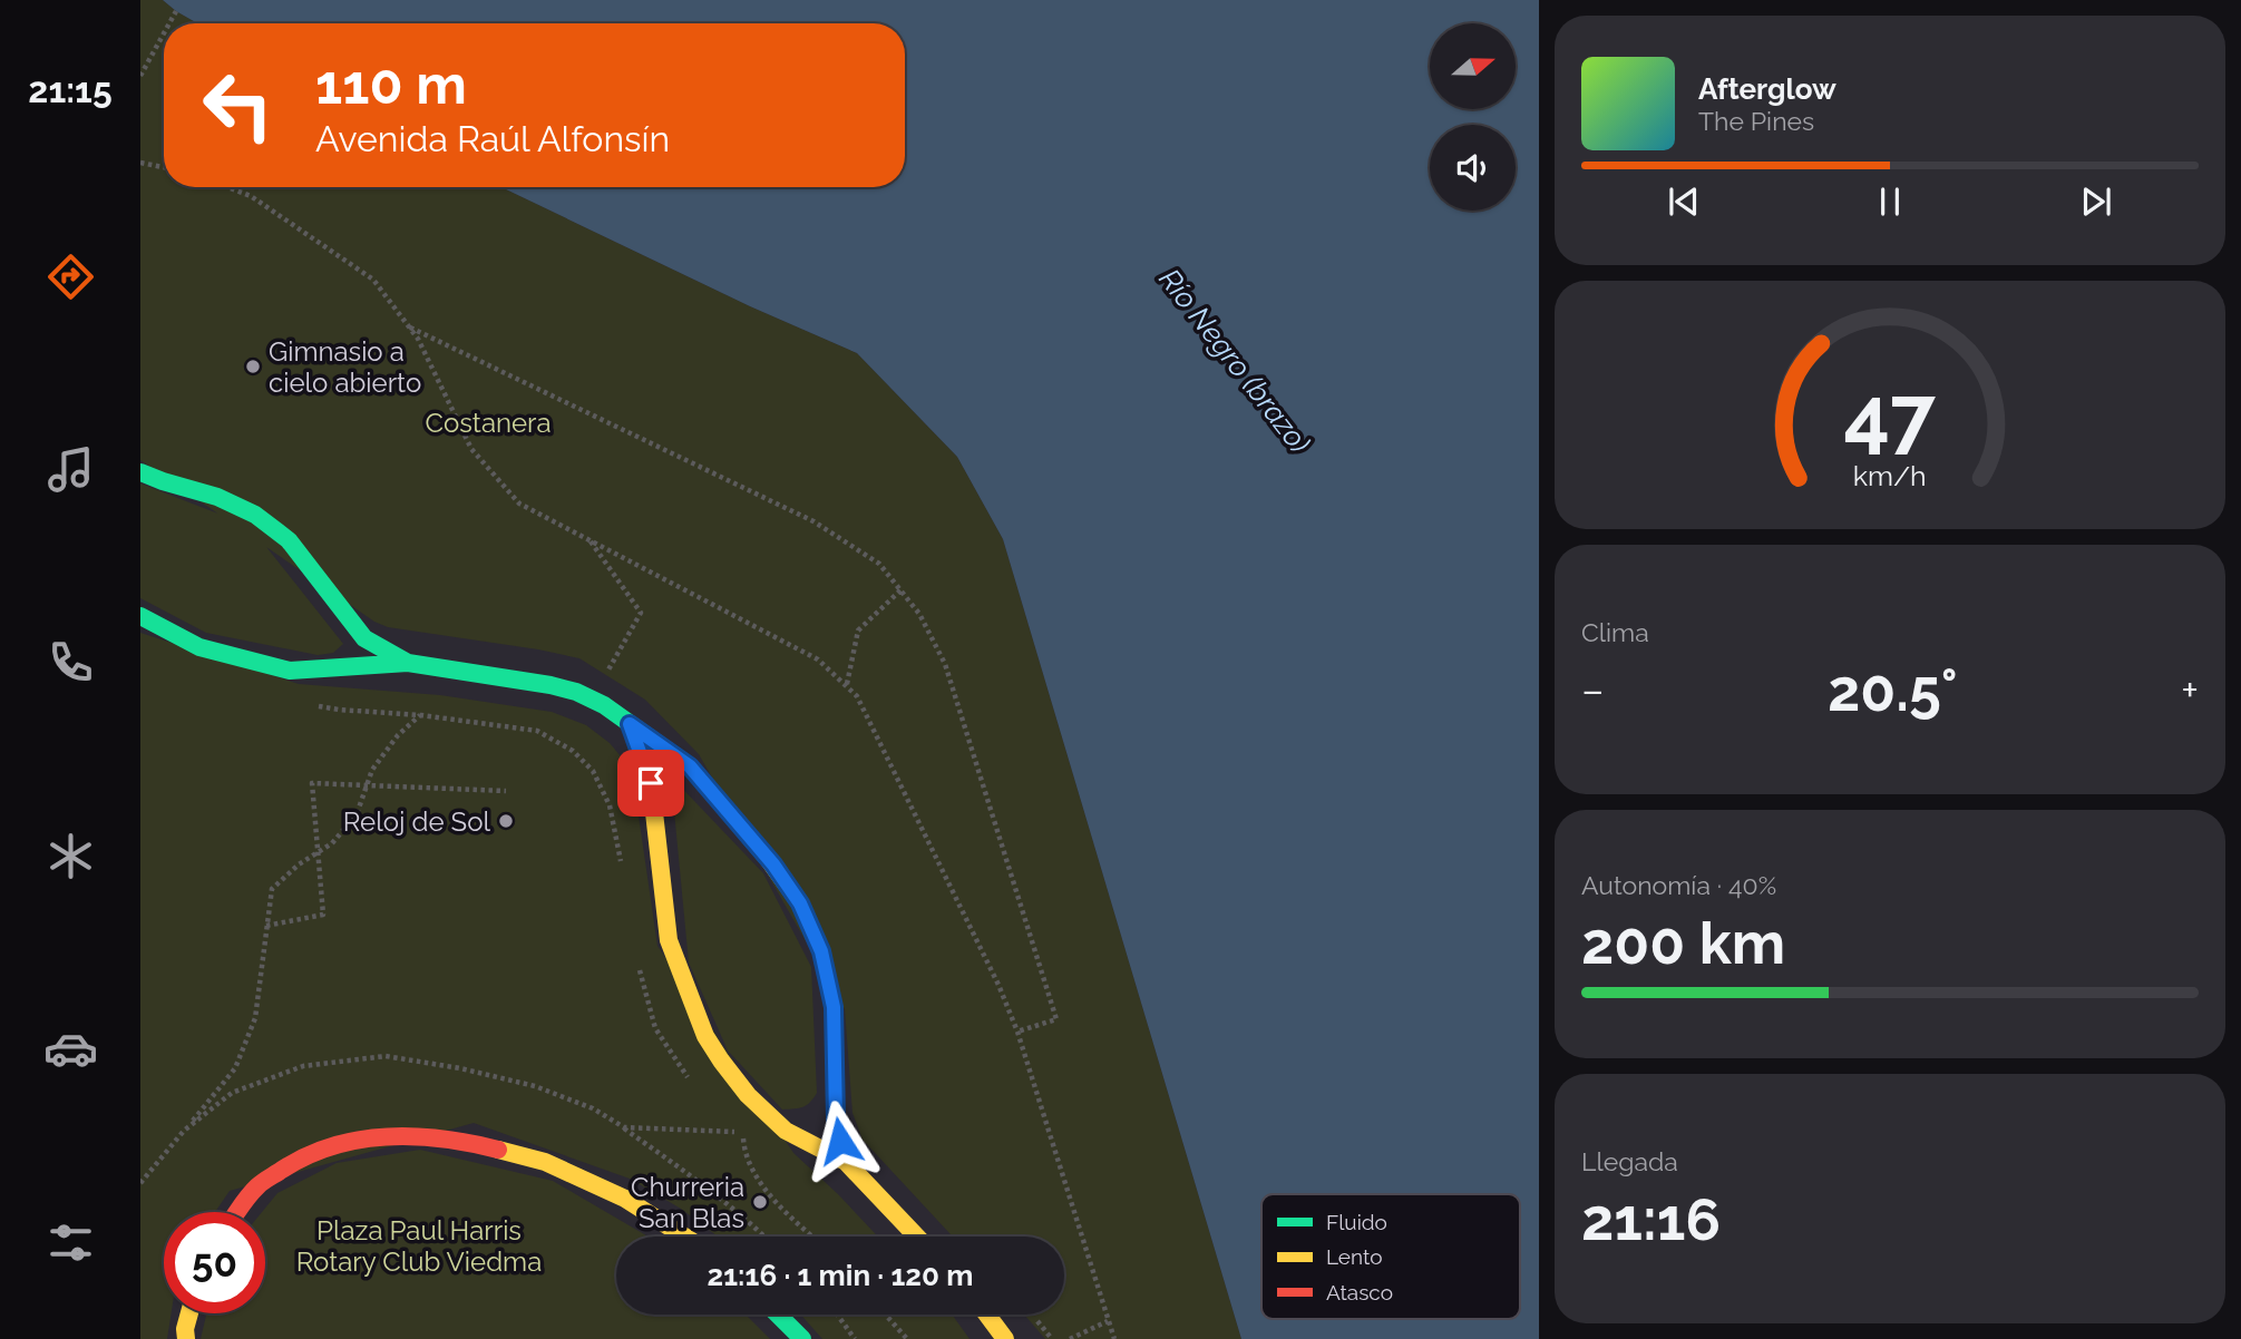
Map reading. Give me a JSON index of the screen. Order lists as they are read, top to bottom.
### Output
{
  "water": ["Río Negro (brazo)"],
  "parks": ["Costanera", "Plaza Paul Harris Rotary Club Viedma"],
  "places": ["Gimnasio a cielo abierto", "Reloj de Sol", "Churreria San Blas"],
  "legend": ["Fluido", "Lento", "Atasco"],
  "north": "right",
  "page": {
    "tabs": "21:15",
    "turn": ["110 m", "Avenida Raúl Alfonsín"],
    "song": ["Afterglow", "The Pines"],
    "tile": [
      "Clima",
      ["Autonomía · 40%", "200 km"],
      ["Llegada", "21:16"]
    ],
    "heat": ["−", "20.5°", "+"],
    "limit": "50",
    "trip": "21:16 · 1 min · 120 m",
    "gauge": ["47", "km/h"]
  }
}
